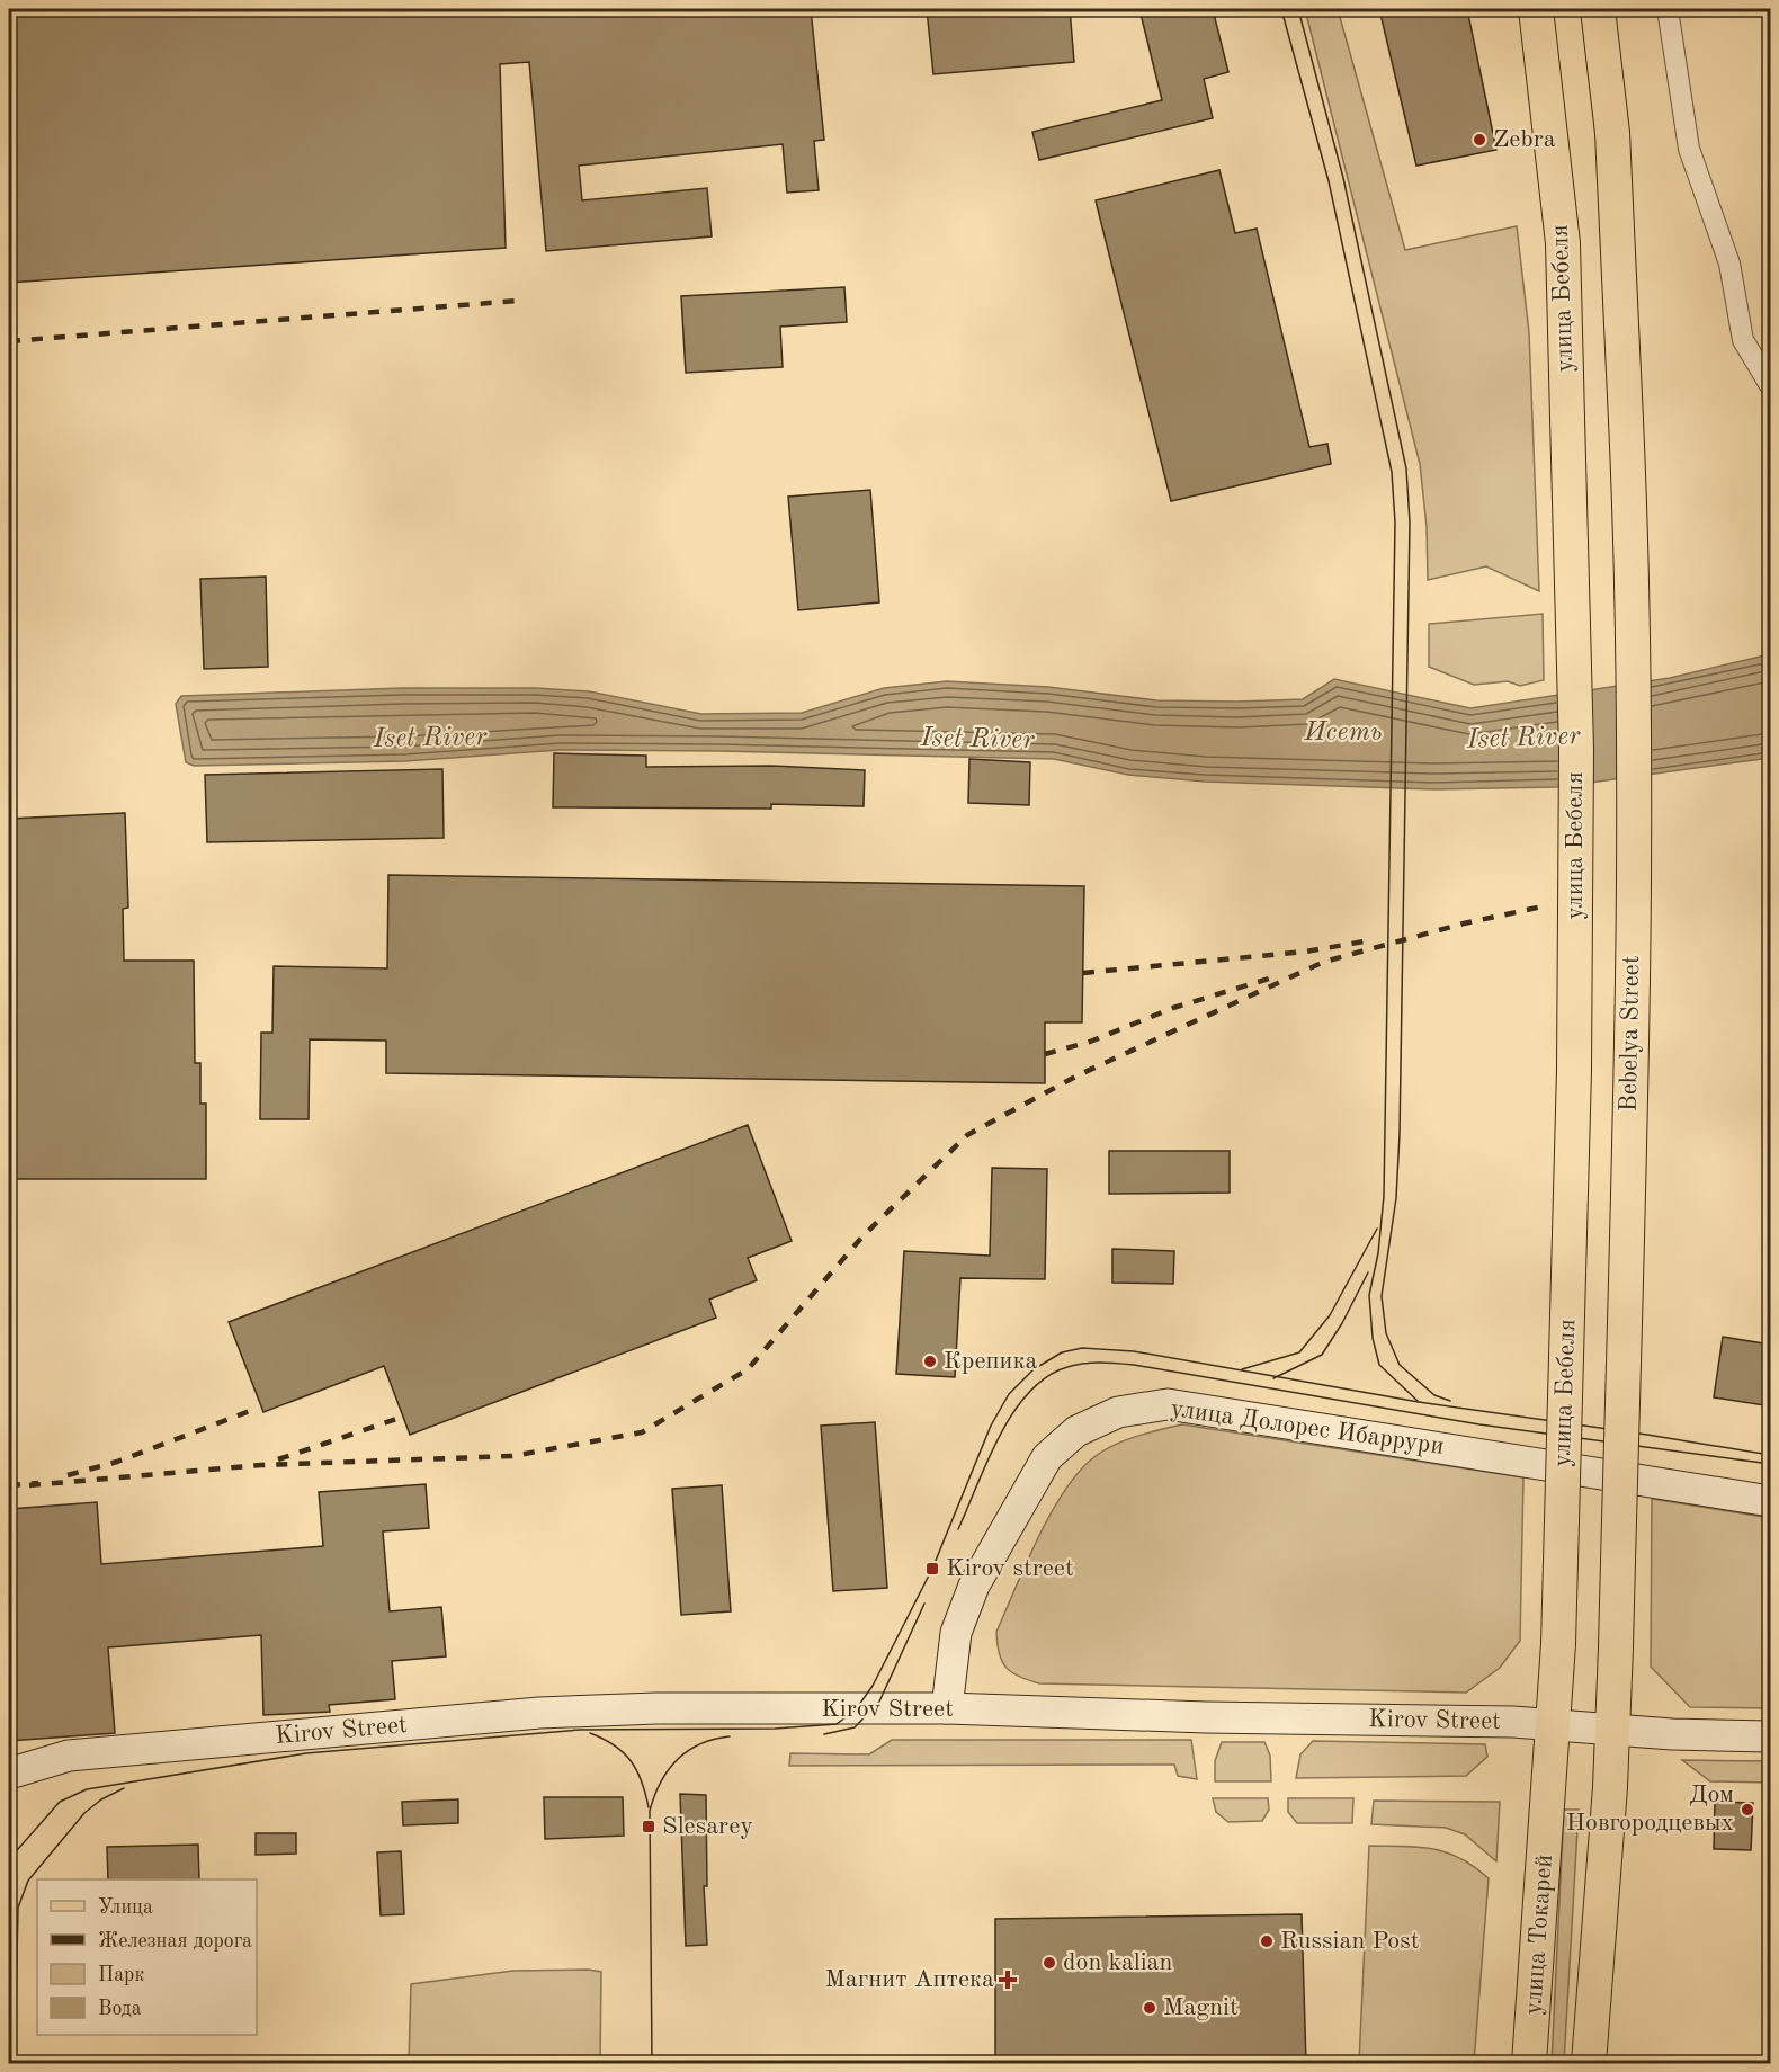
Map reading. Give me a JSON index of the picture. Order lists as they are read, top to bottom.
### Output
{
  "streets": {
    "main road": [
      "улица Бебеля",
      "Bebelya Street",
      "улица Долорес Ибаррури",
      "Kirov Street",
      "улица Токарей"
    ]
  },
  "crossings": [
    ["улица Бебеля", "улица Токарей"],
    ["Bebelya Street", "Kirov Street"],
    ["улица Долорес Ибаррури", "Kirov Street"],
    ["Kirov Street", "улица Токарей"]
  ],
  "water": ["Исеть", "Iset River"],
  "places": {
    "other": [
      "Zebra",
      "Крепика",
      "Дом Новгородцевых",
      "Russian Post",
      "don kalian",
      "Magnit"
    ],
    "transit": ["Kirov street", "Slesarey"],
    "health": ["Магнит Аптека"]
  },
  "legend": [
    "Улица",
    "Железная дорога",
    "Парк",
    "Вода"
  ]
}
